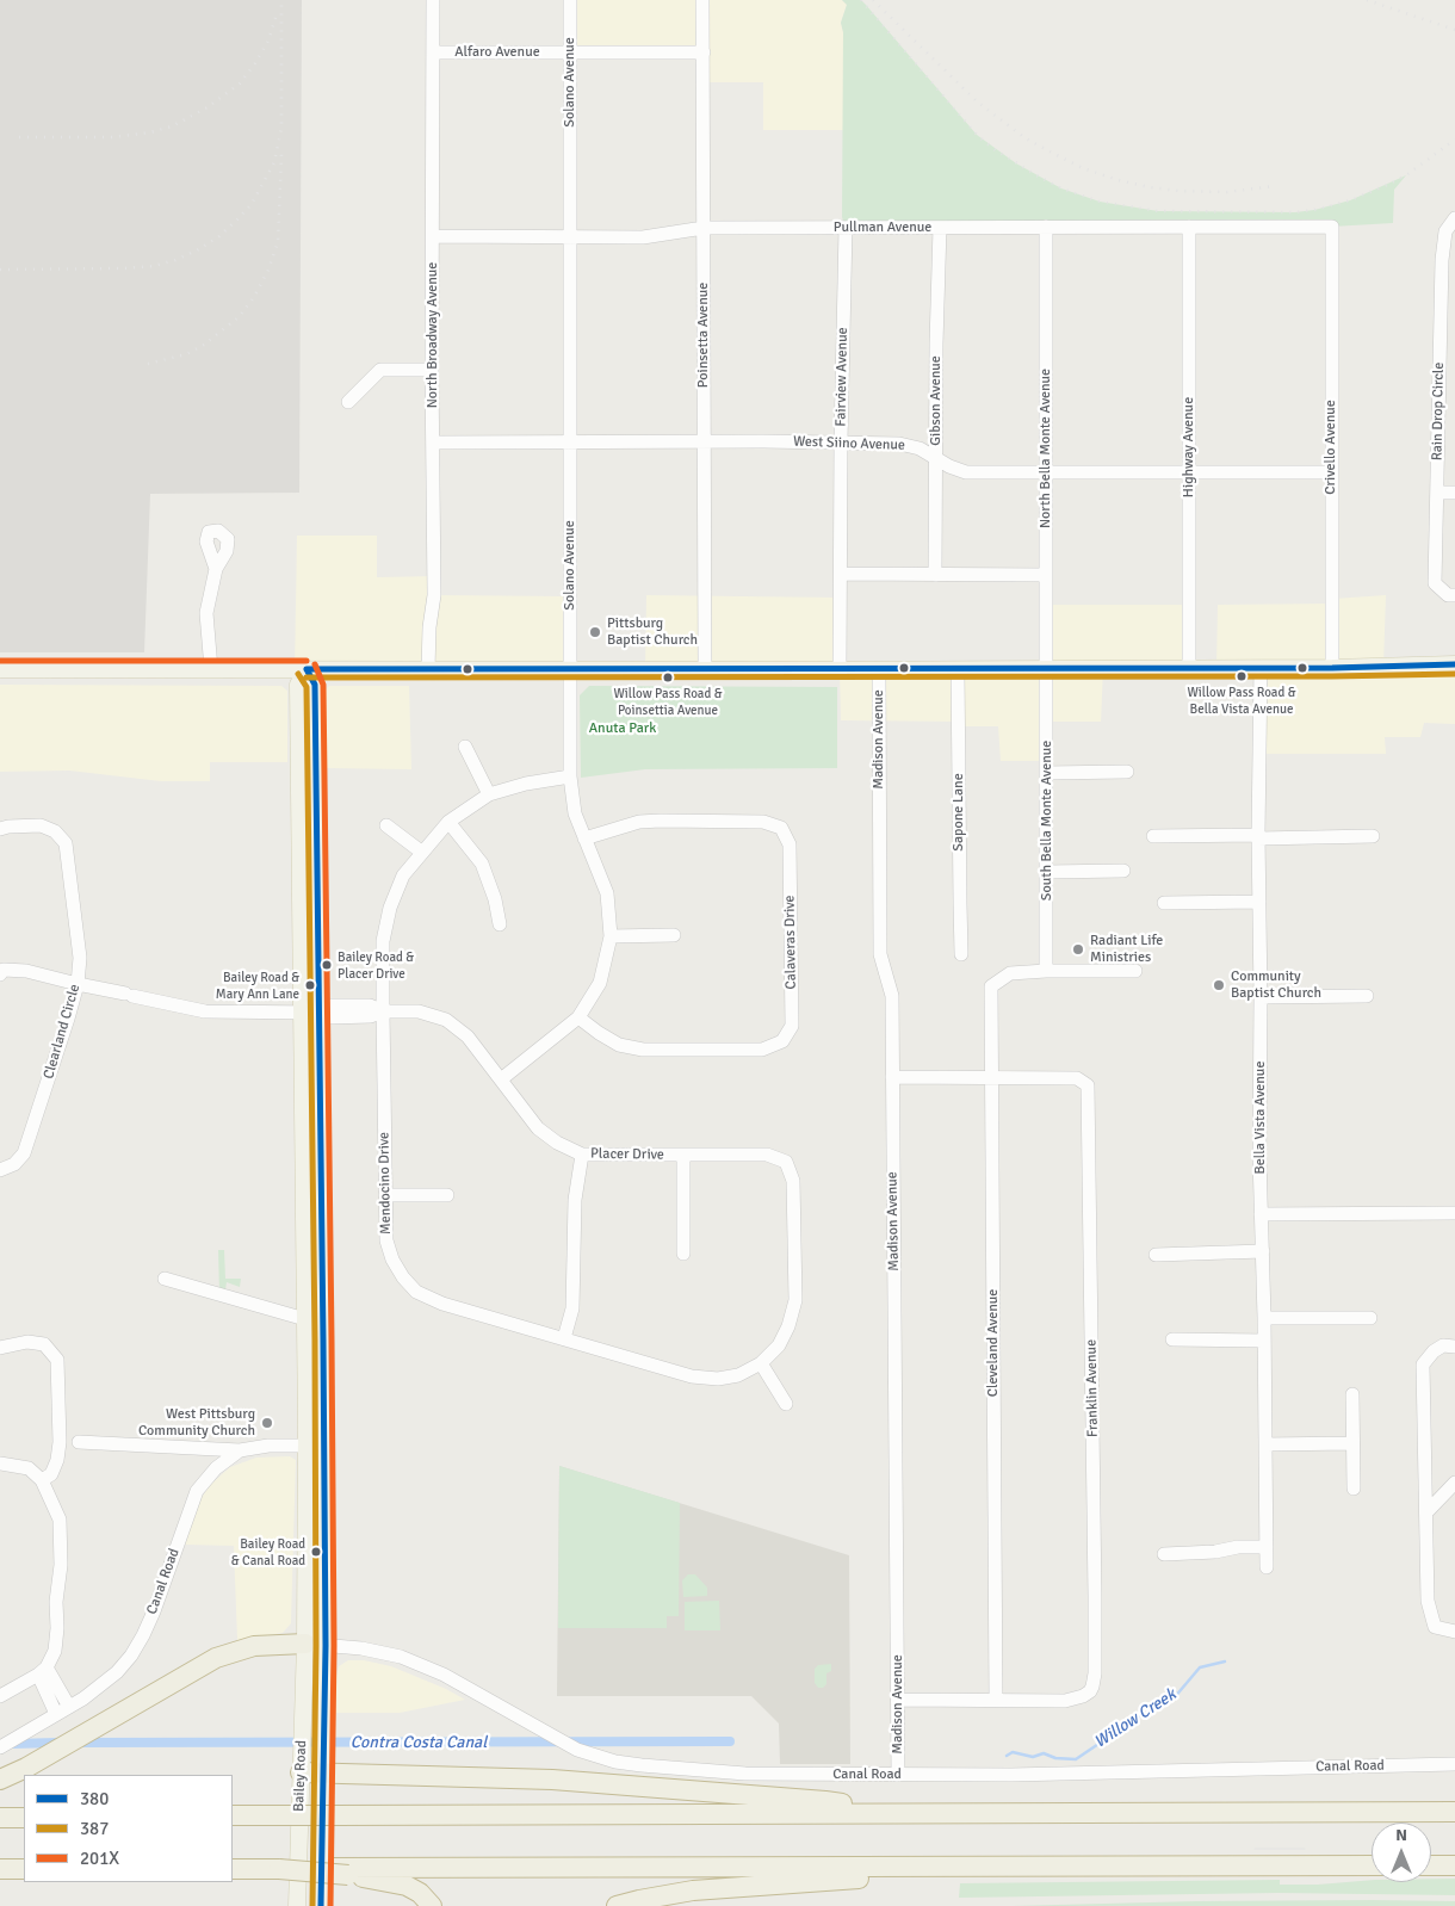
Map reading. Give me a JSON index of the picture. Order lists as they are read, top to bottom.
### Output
{
  "streets": {
    "main road": ["Bailey Road"],
    "street": [
      "Alfaro Avenue",
      "Solano Avenue",
      "Pullman Avenue",
      "North Broadway Avenue",
      "Poinsetta Avenue",
      "Fairview Avenue",
      "Gibson Avenue",
      "Rain Drop Circle",
      "West Siino Avenue",
      "Highway Avenue",
      "Crivello Avenue",
      "North Bella Monte Avenue",
      "Madison Avenue",
      "Sapone Lane",
      "South Bella Monte Avenue",
      "Calaveras Drive",
      "Clearland Circle",
      "Bella Vista Avenue",
      "Placer Drive",
      "Mendocino Drive",
      "Cleveland Avenue",
      "Franklin Avenue",
      "Canal Road"
    ]
  },
  "crossings": [
    ["Alfaro Avenue", "Solano Avenue"],
    ["Alfaro Avenue", "North Broadway Avenue"],
    ["Alfaro Avenue", "Poinsetta Avenue"],
    ["Solano Avenue", "Pullman Avenue"],
    ["Solano Avenue", "West Siino Avenue"],
    ["Solano Avenue", "Calaveras Drive"],
    ["Solano Avenue", "Placer Drive"],
    ["Solano Avenue", "Mendocino Drive"],
    ["Pullman Avenue", "North Broadway Avenue"],
    ["Pullman Avenue", "Poinsetta Avenue"],
    ["Pullman Avenue", "Fairview Avenue"],
    ["Pullman Avenue", "Gibson Avenue"],
    ["Pullman Avenue", "Highway Avenue"],
    ["Pullman Avenue", "Crivello Avenue"],
    ["Pullman Avenue", "North Bella Monte Avenue"],
    ["North Broadway Avenue", "West Siino Avenue"],
    ["Poinsetta Avenue", "West Siino Avenue"],
    ["Fairview Avenue", "West Siino Avenue"],
    ["Gibson Avenue", "West Siino Avenue"],
    ["West Siino Avenue", "Highway Avenue"],
    ["West Siino Avenue", "Crivello Avenue"],
    ["West Siino Avenue", "North Bella Monte Avenue"],
    ["North Bella Monte Avenue", "South Bella Monte Avenue"],
    ["Madison Avenue", "Canal Road"],
    ["South Bella Monte Avenue", "Cleveland Avenue"],
    ["Clearland Circle", "Placer Drive"],
    ["Placer Drive", "Mendocino Drive"],
    ["Placer Drive", "Bailey Road"],
    ["Cleveland Avenue", "Franklin Avenue"],
    ["Canal Road", "Bailey Road"]
  ],
  "water": ["Willow Creek", "Contra Costa Canal"],
  "parks": ["Anuta Park"],
  "places": [
    "Pittsburg Baptist Church",
    "Willow Pass Road & Bella Vista Avenue",
    "Willow Pass Road & Poinsettia Avenue",
    "Radiant Life Ministries",
    "Bailey Road & Placer Drive",
    "Bailey Road & Mary Ann Lane",
    "Community Baptist Church",
    "West Pittsburg Community Church",
    "Bailey Road & Canal Road"
  ],
  "lines": ["transit line 201X", "transit line 380", "transit line 387"],
  "legend": ["380", "387", "201X"],
  "north": "top"
}
